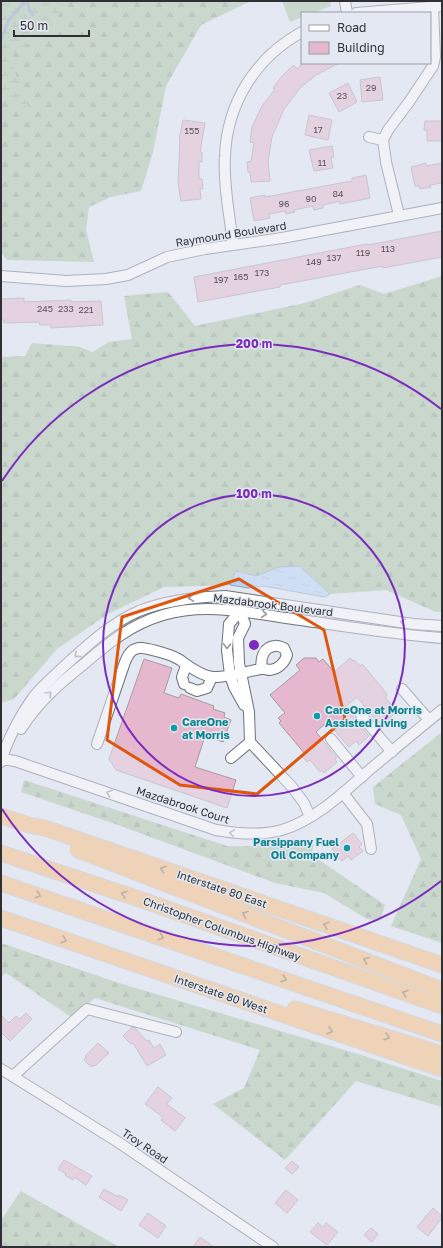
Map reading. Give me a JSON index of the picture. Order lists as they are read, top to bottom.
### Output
{
  "streets": {
    "highway": ["Interstate 80 East", "Christopher Columbus Highway", "Interstate 80 West"],
    "street": [
      "Raymound Boulevard",
      "Mazdabrook Boulevard",
      "Mazdabrook Court",
      "Troy Road"
    ]
  },
  "crossings": [
    ["Mazdabrook Boulevard", "Mazdabrook Court"]
  ],
  "one_way": ["Mazdabrook Court"],
  "places": ["CareOne at Morris Assisted Living", "CareOne at Morris", "Parsippany Fuel Oil Company"],
  "house_numbers": [
    "29",
    "23",
    "17",
    "155",
    "11",
    "84",
    "90",
    "96",
    "113",
    "119",
    "137",
    "149",
    "173",
    "165",
    "197",
    "245",
    "233",
    "221"
  ],
  "legend": ["Road", "Building"],
  "scale_bar": "50 m",
  "rings": ["200 m", "100 m"]
}
